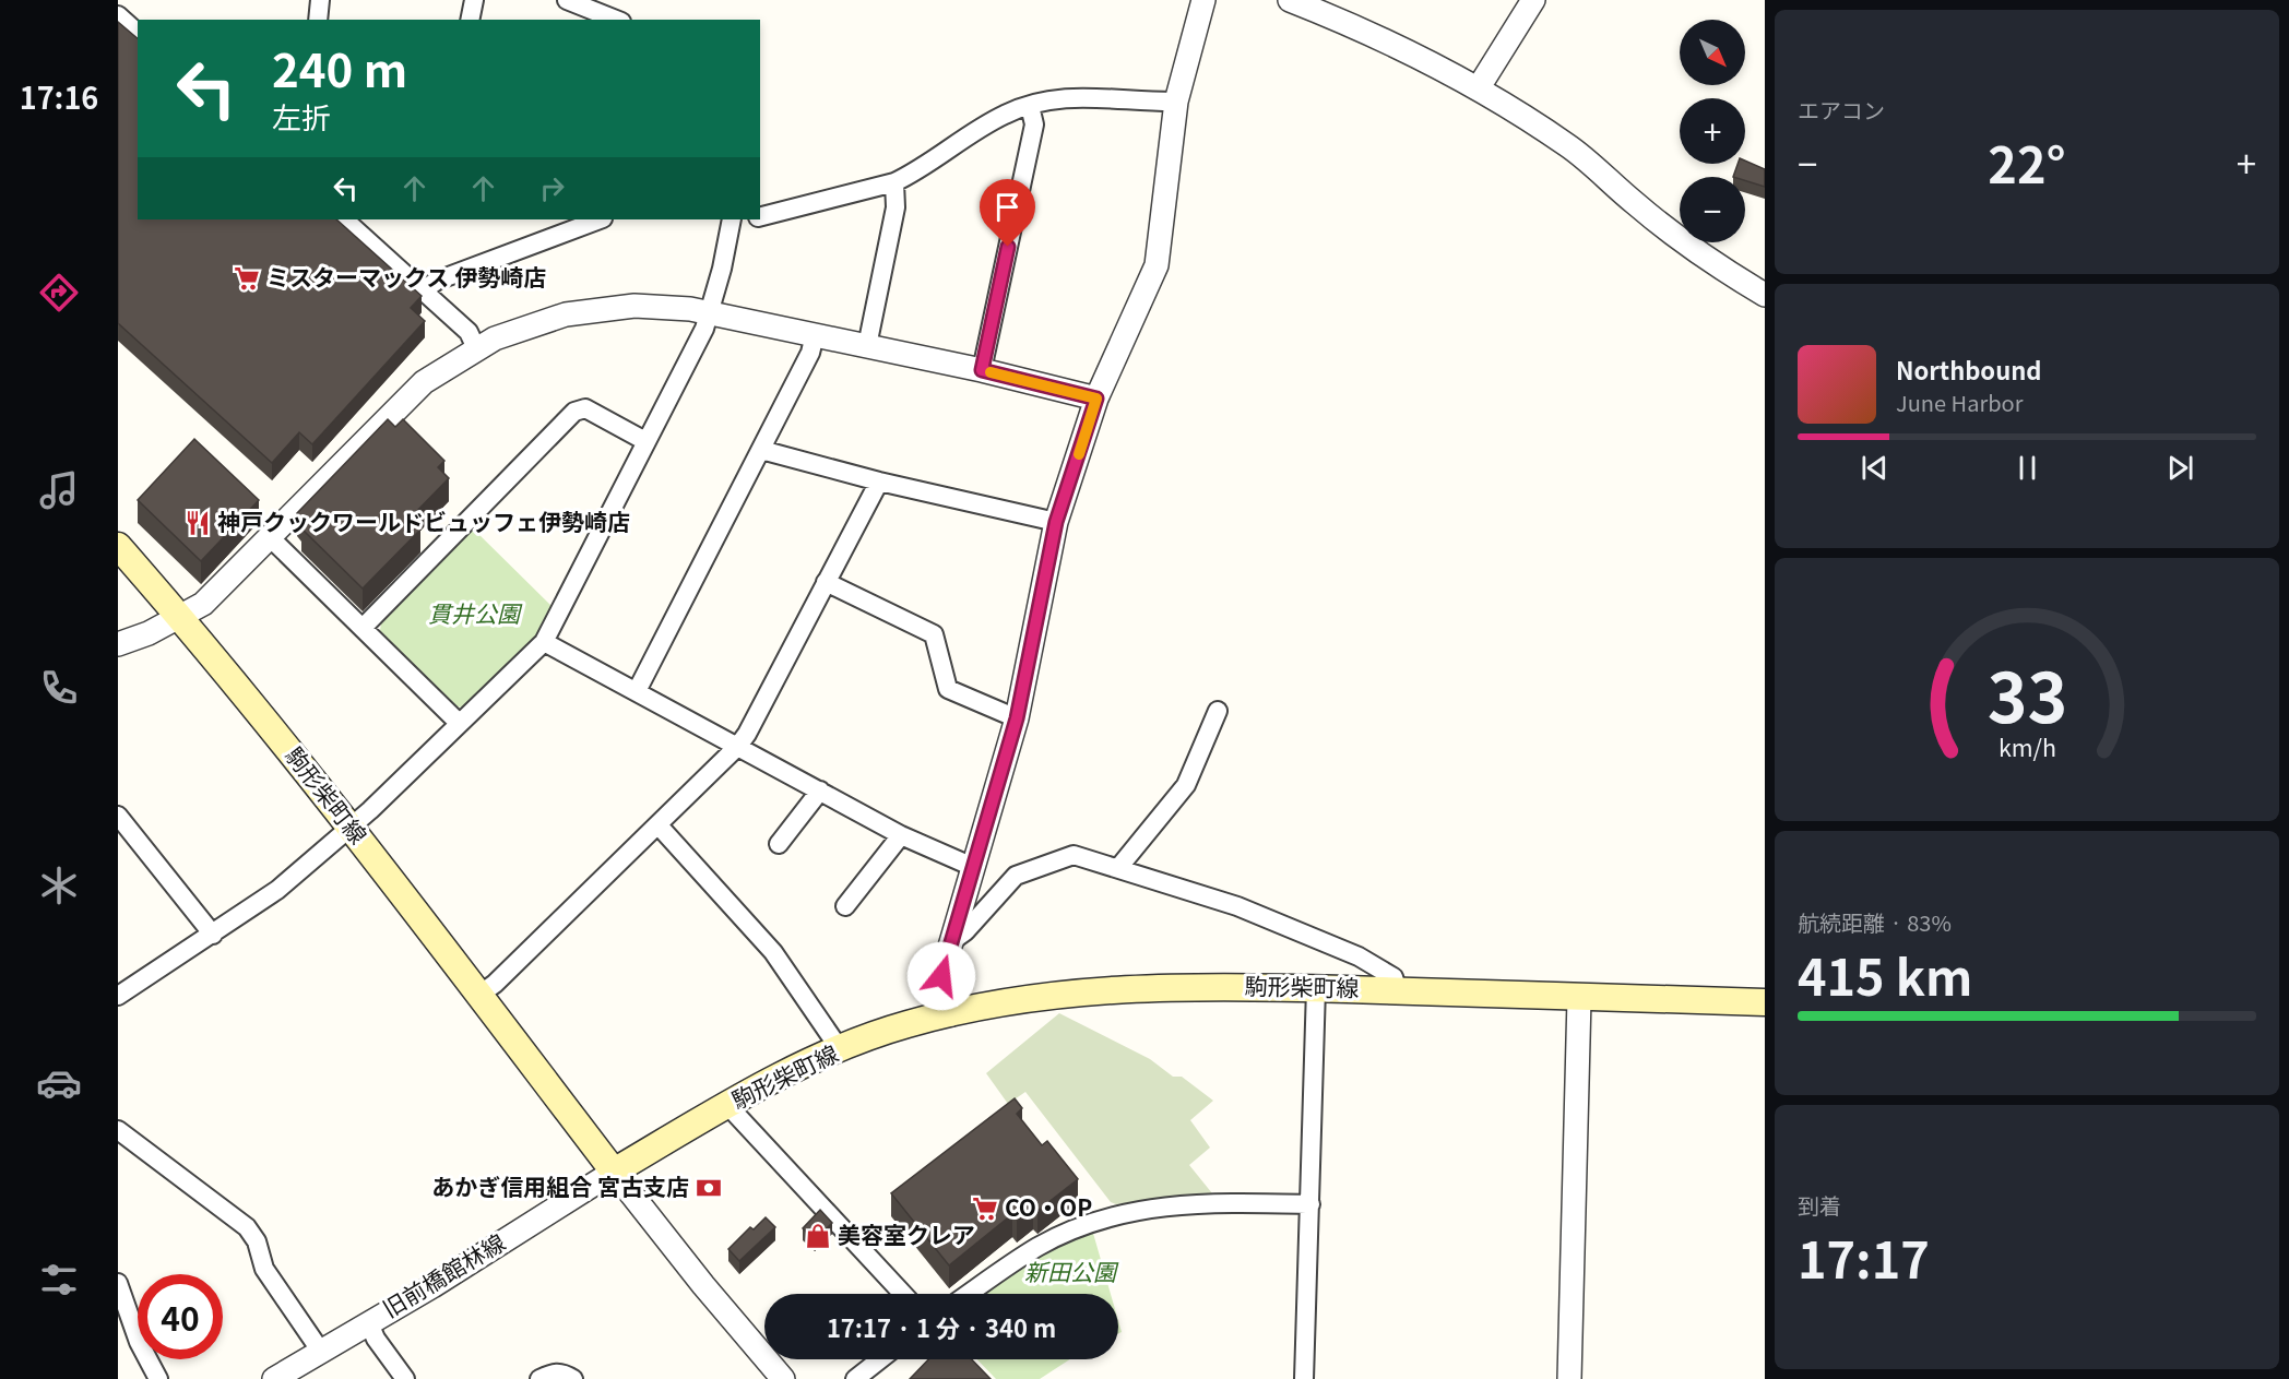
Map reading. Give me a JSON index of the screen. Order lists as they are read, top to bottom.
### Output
{
  "streets": {
    "main road": ["駒形柴町線"],
    "street": ["旧前橋館林線"]
  },
  "crossings": [
    ["駒形柴町線", "旧前橋館林線"]
  ],
  "parks": ["貫井公園", "新田公園"],
  "places": {
    "supermarket": ["ミスターマックス 伊勢崎店", "CO・OP"],
    "restaurant": ["神戸クックワールドビュッフェ伊勢崎店"],
    "bank": ["あかぎ信用組合 宮古支店"],
    "shop": ["美容室クレア"]
  },
  "north": "bottom right",
  "page": {
    "tabs": "17:16",
    "tile": [
      "エアコン",
      ["航続距離 · 83%", "415 km"],
      ["到着", "17:17"]
    ],
    "map_buttons": ["+", "−"],
    "turn": ["240 m", "左折"],
    "heat": ["−", "22°", "+"],
    "song": ["Northbound", "June Harbor"],
    "limit": "40",
    "trip": "17:17 · 1 分 · 340 m",
    "gauge": ["33", "km/h"]
  }
}
